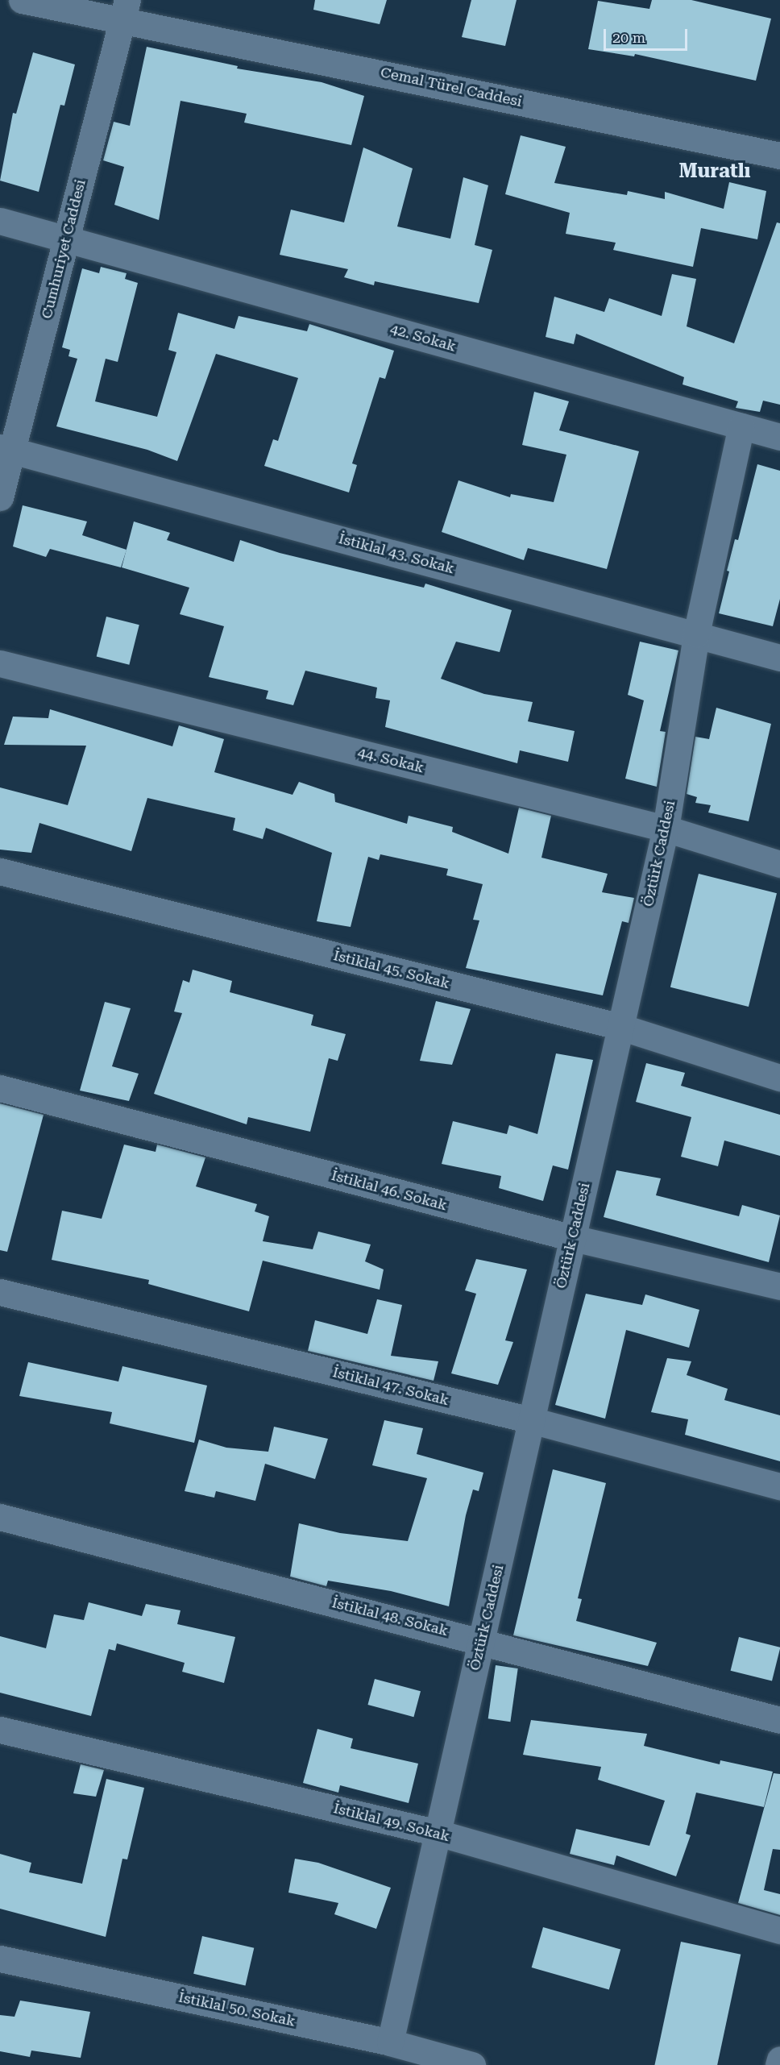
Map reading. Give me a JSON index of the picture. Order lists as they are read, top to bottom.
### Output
{
  "streets": {
    "street": [
      "Cemal Türel Caddesi",
      "Cumhuriyet Caddesi",
      "42. Sokak",
      "İstiklal 43. Sokak",
      "44. Sokak",
      "Öztürk Caddesi",
      "İstiklal 45. Sokak",
      "İstiklal 46. Sokak",
      "İstiklal 47. Sokak",
      "İstiklal 48. Sokak",
      "İstiklal 49. Sokak",
      "İstiklal 50. Sokak"
    ]
  },
  "crossings": [
    ["Cemal Türel Caddesi", "Cumhuriyet Caddesi"],
    ["Cumhuriyet Caddesi", "42. Sokak"],
    ["Cumhuriyet Caddesi", "İstiklal 43. Sokak"],
    ["42. Sokak", "Öztürk Caddesi"],
    ["İstiklal 43. Sokak", "Öztürk Caddesi"],
    ["44. Sokak", "Öztürk Caddesi"],
    ["Öztürk Caddesi", "İstiklal 45. Sokak"],
    ["Öztürk Caddesi", "İstiklal 46. Sokak"],
    ["Öztürk Caddesi", "İstiklal 47. Sokak"],
    ["Öztürk Caddesi", "İstiklal 48. Sokak"],
    ["Öztürk Caddesi", "İstiklal 49. Sokak"],
    ["Öztürk Caddesi", "İstiklal 50. Sokak"]
  ],
  "districts": ["Muratlı"],
  "scale_bar": "20 m"
}
